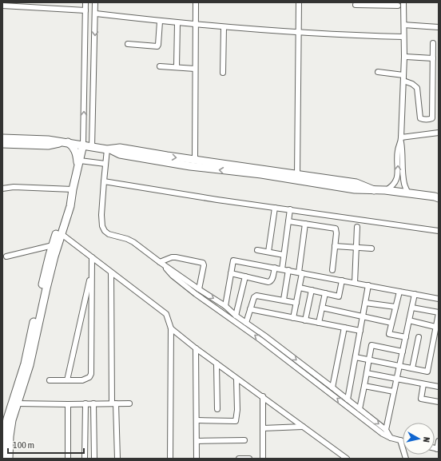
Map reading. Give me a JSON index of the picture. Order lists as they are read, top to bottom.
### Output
{
  "scale_bar": "100 m",
  "north": "right"
}
